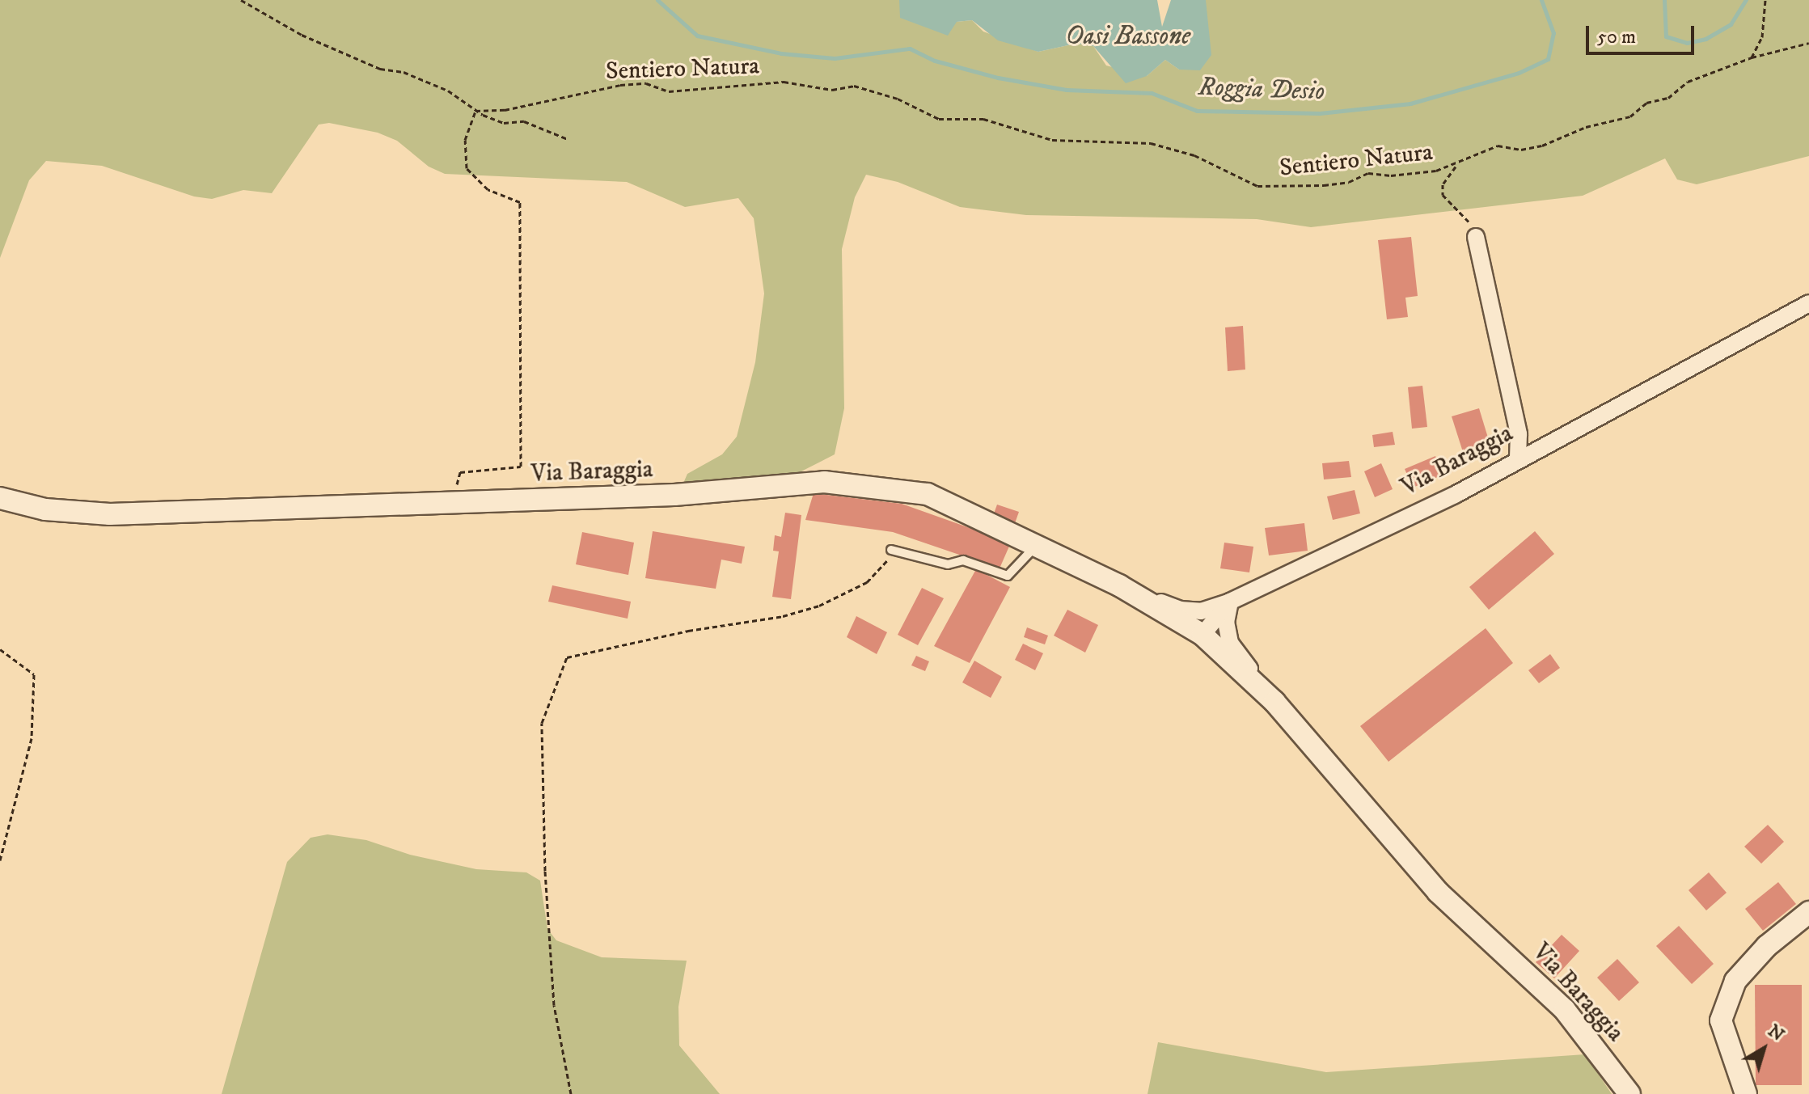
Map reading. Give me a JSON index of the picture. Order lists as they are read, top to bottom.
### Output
{
  "streets": {
    "street": ["Via Baraggia"],
    "path": ["Sentiero Natura"]
  },
  "water": ["Oasi Bassone", "Roggia Desio"],
  "scale_bar": "50 m",
  "north": "top right"
}
